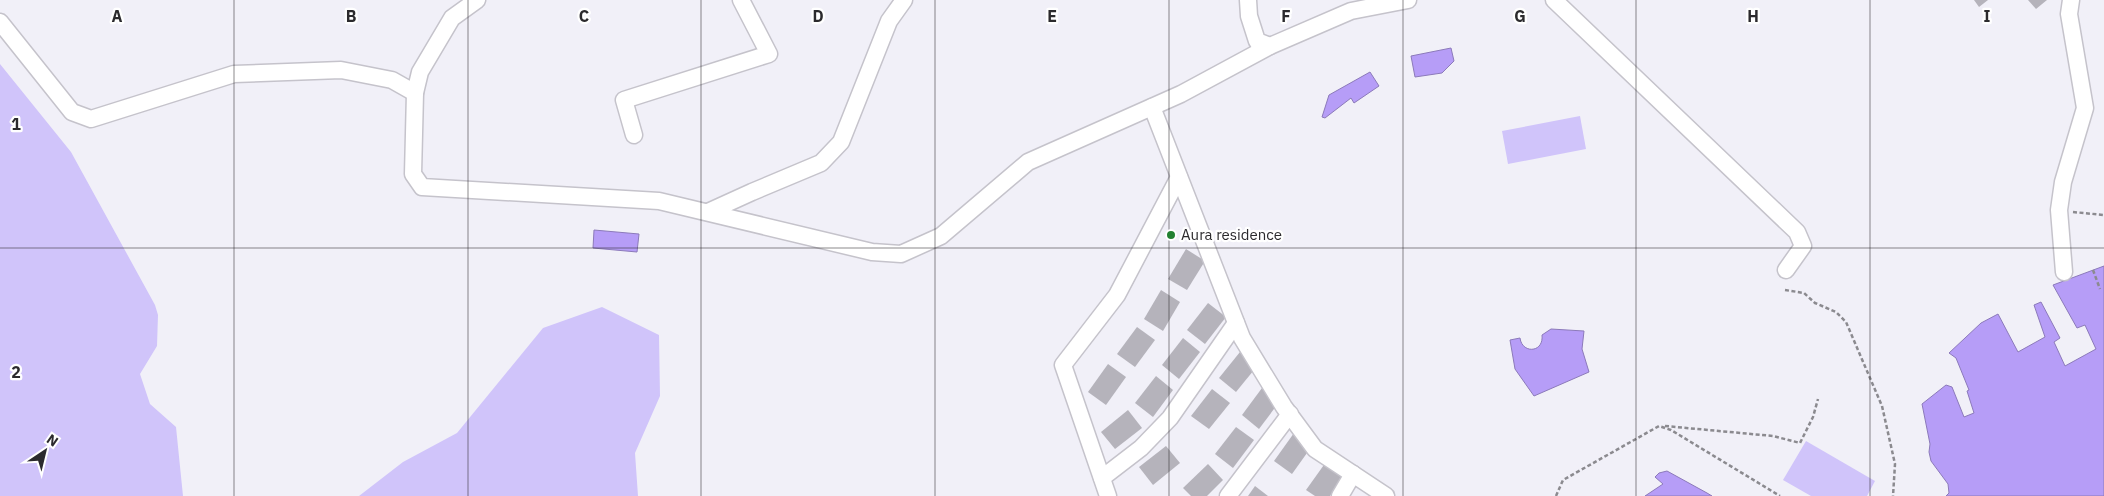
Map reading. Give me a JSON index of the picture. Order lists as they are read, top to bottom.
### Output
{
  "places": ["Aura residence"],
  "north": "top right",
  "grid": {
    "columns": [
      "A",
      "B",
      "C",
      "D",
      "E",
      "F",
      "G",
      "H",
      "I"
    ],
    "rows": ["1", "2"]
  }
}
